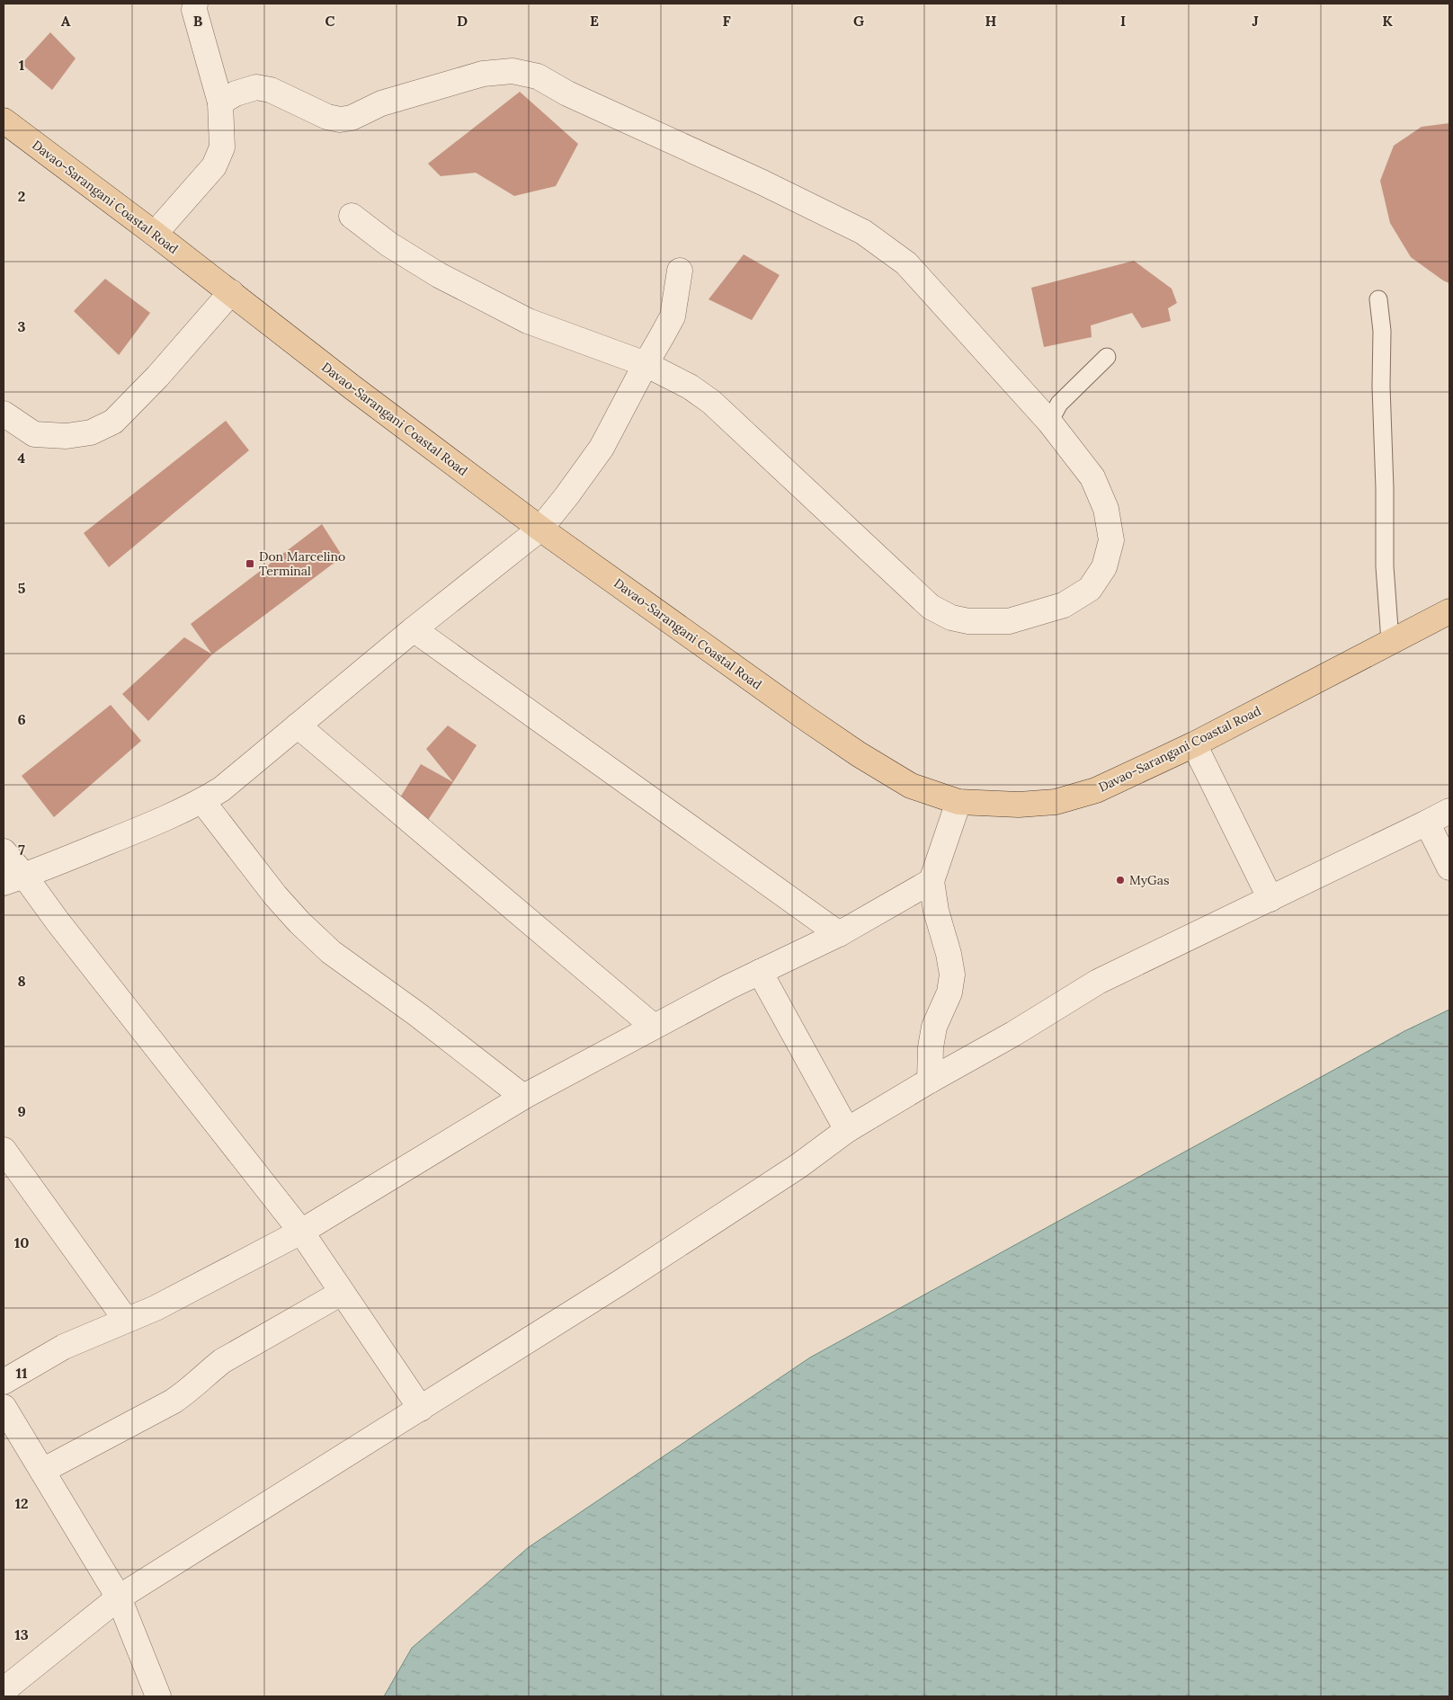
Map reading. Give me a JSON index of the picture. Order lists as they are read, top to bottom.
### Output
{
  "streets": {
    "main road": ["Davao-Sarangani Coastal Road"]
  },
  "places": {
    "transit": ["Don Marcelino Terminal"],
    "other": ["MyGas"]
  },
  "grid": {
    "columns": [
      "A",
      "B",
      "C",
      "D",
      "E",
      "F",
      "G",
      "H",
      "I",
      "J",
      "K"
    ],
    "rows": [
      "1",
      "2",
      "3",
      "4",
      "5",
      "6",
      "7",
      "8",
      "9",
      "10",
      "11",
      "12",
      "13"
    ]
  }
}
